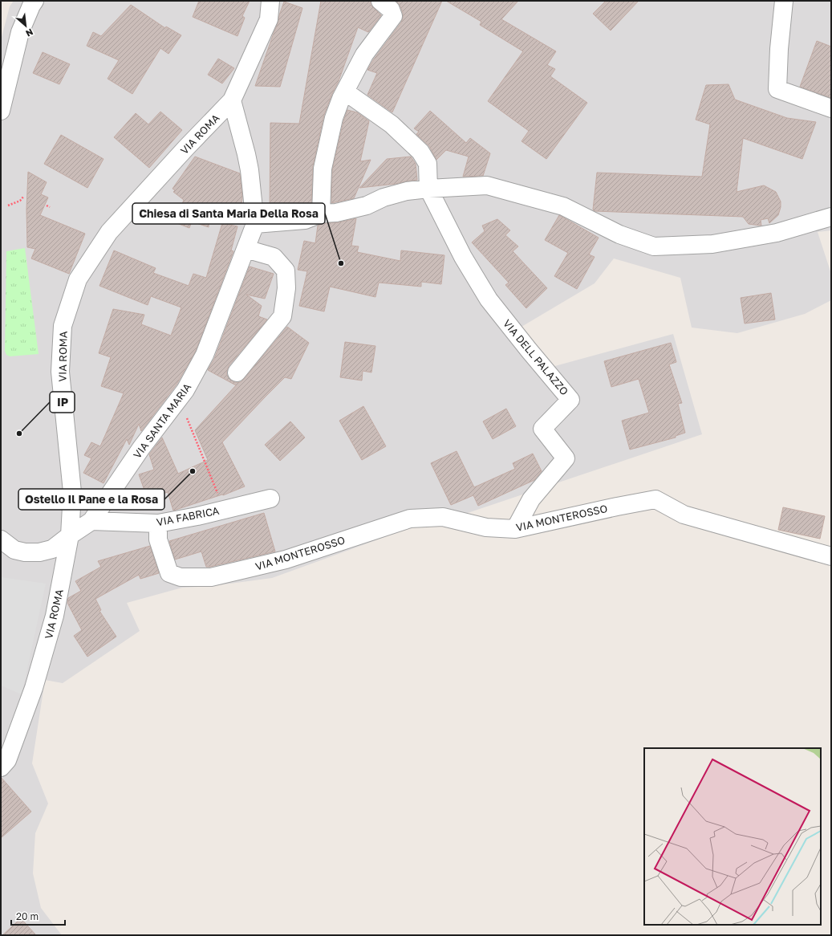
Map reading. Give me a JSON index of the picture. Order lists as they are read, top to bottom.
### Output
{
  "streets": {
    "street": [
      "VIA ROMA",
      "VIA DELL PALAZZO",
      "VIA SANTA MARIA",
      "VIA FABRICA",
      "VIA MONTEROSSO"
    ]
  },
  "crossings": [
    ["VIA DELL PALAZZO", "VIA MONTEROSSO"],
    ["VIA SANTA MARIA", "VIA FABRICA"],
    ["VIA FABRICA", "VIA MONTEROSSO"]
  ],
  "places": ["Chiesa di Santa Maria Della Rosa", "IP", "Ostello Il Pane e la Rosa"],
  "scale_bar": "20 m",
  "north": "bottom right"
}
